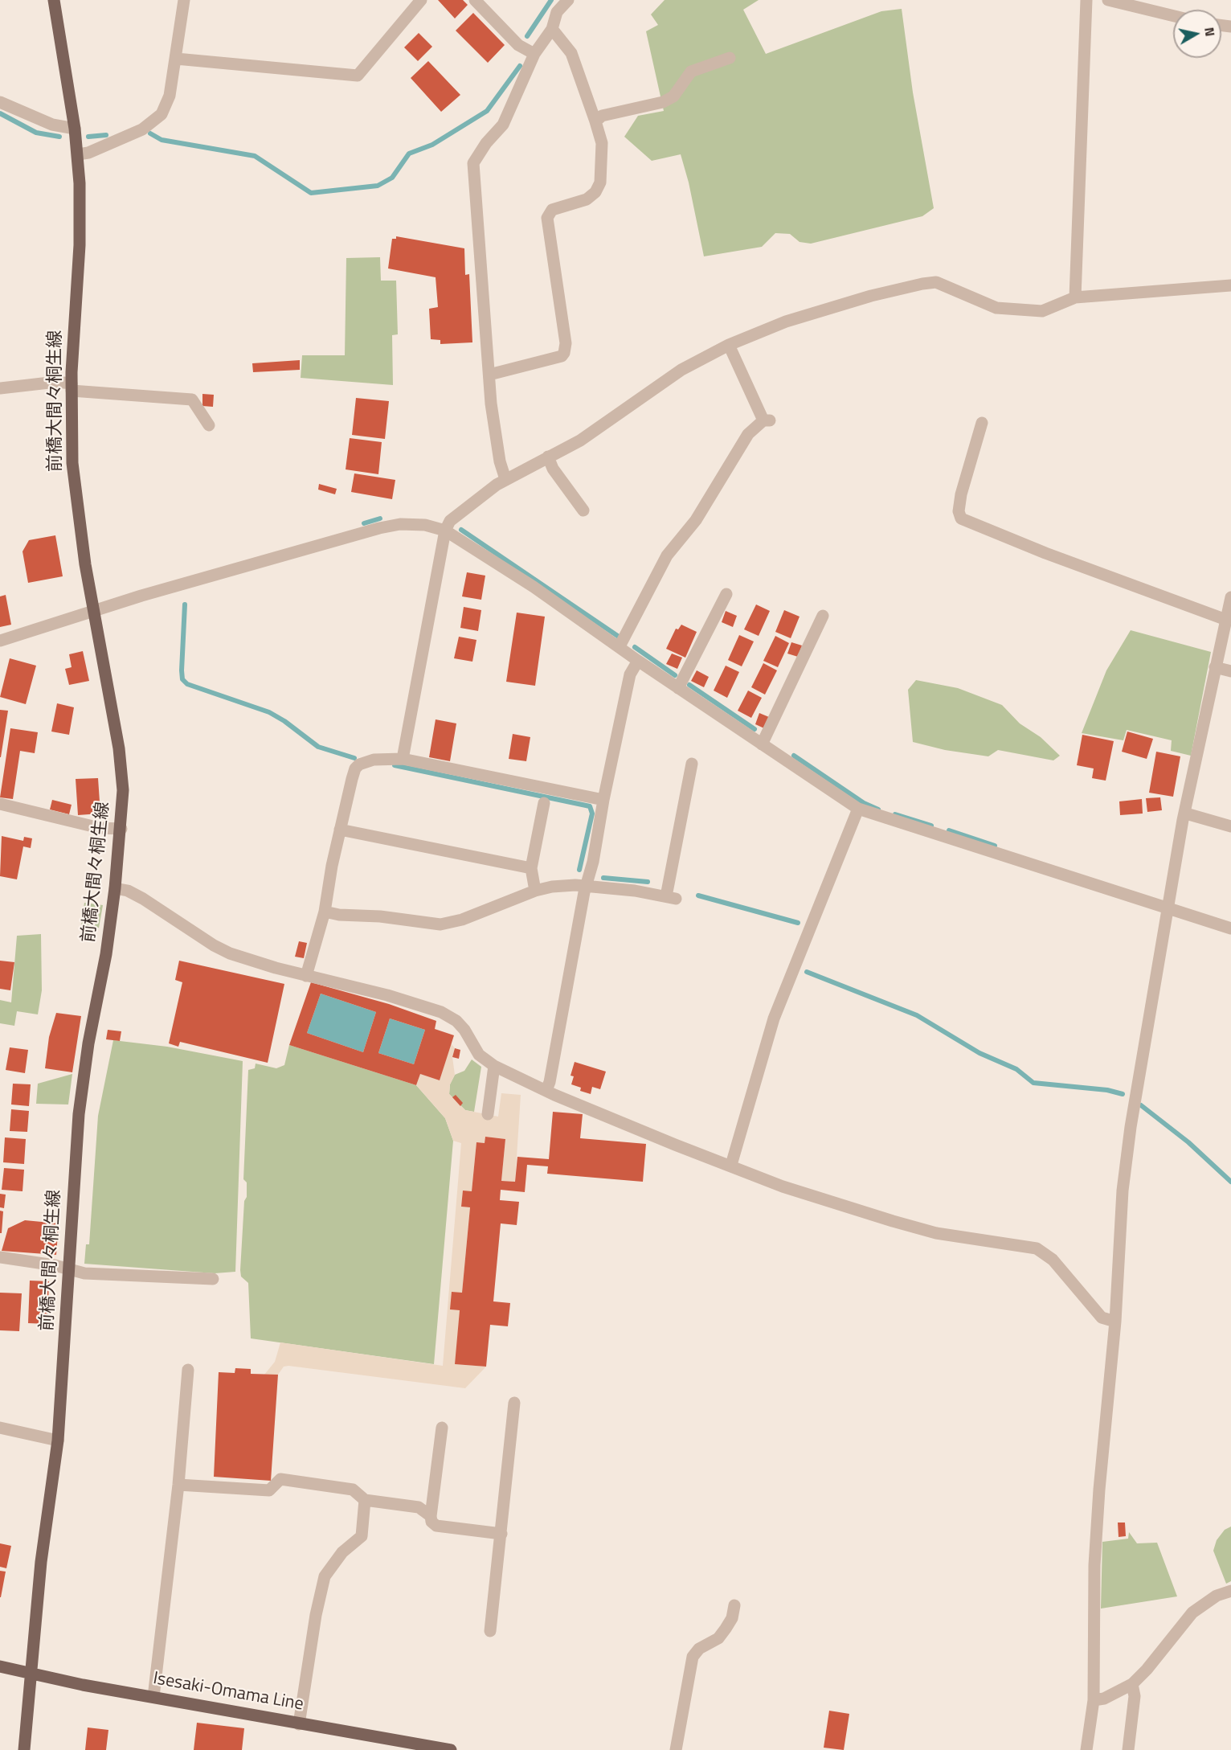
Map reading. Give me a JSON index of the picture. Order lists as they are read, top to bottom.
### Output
{
  "streets": {
    "main road": ["前橋大間々桐生線", "Isesaki-Omama Line"]
  },
  "crossings": [
    ["前橋大間々桐生線", "Isesaki-Omama Line"]
  ],
  "north": "right"
}
